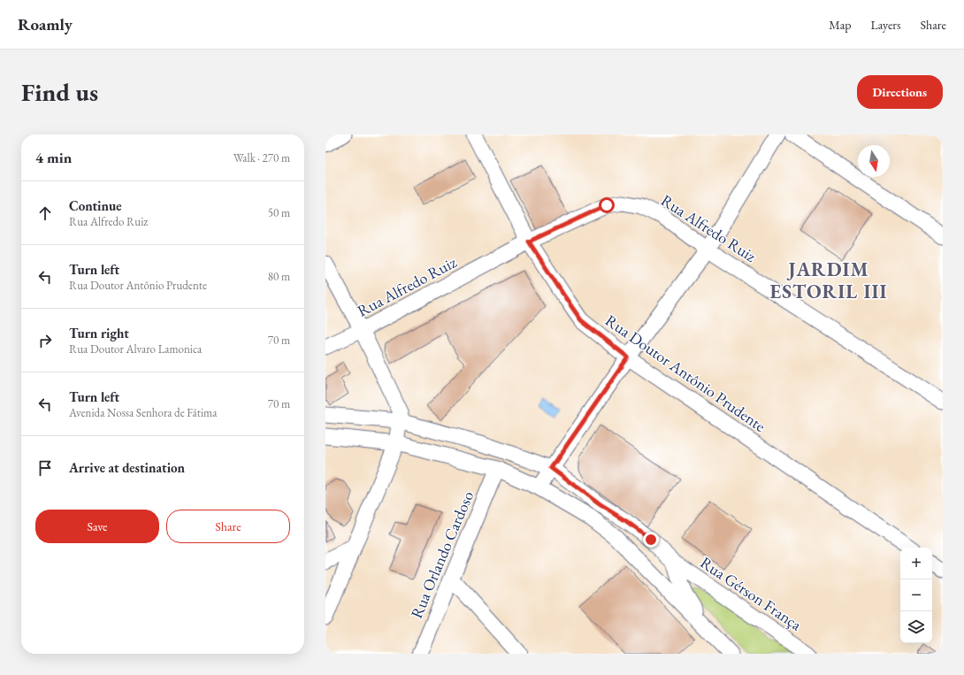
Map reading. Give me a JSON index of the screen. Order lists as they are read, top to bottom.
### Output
{
  "streets": {
    "street": [
      "Rua Alfredo Ruiz",
      "Rua Doutor Antônio Prudente",
      "Rua Orlando Cardoso",
      "Rua Gérson França"
    ]
  },
  "crossings": [
    ["Rua Alfredo Ruiz", "Rua Doutor Antônio Prudente"]
  ],
  "districts": ["JARDIM ESTORIL III"],
  "north": "bottom",
  "page": {
    "header": "Roamly",
    "nav": ["Map", "Layers", "Share"],
    "buttons": [
      "Directions",
      ["Save", "Share"]
    ],
    "title": "Find us",
    "heading": ["4 min", "Walk · 270 m"],
    "list": [
      ["Continue", "Rua Alfredo Ruiz", "50 m"],
      ["Turn left", "Rua Doutor Antônio Prudente", "80 m"],
      ["Turn right", "Rua Doutor Alvaro Lamonica", "70 m"],
      ["Turn left", "Avenida Nossa Senhora de Fátima", "70 m"],
      "Arrive at destination"
    ],
    "map_buttons": ["+", "−"]
  }
}
